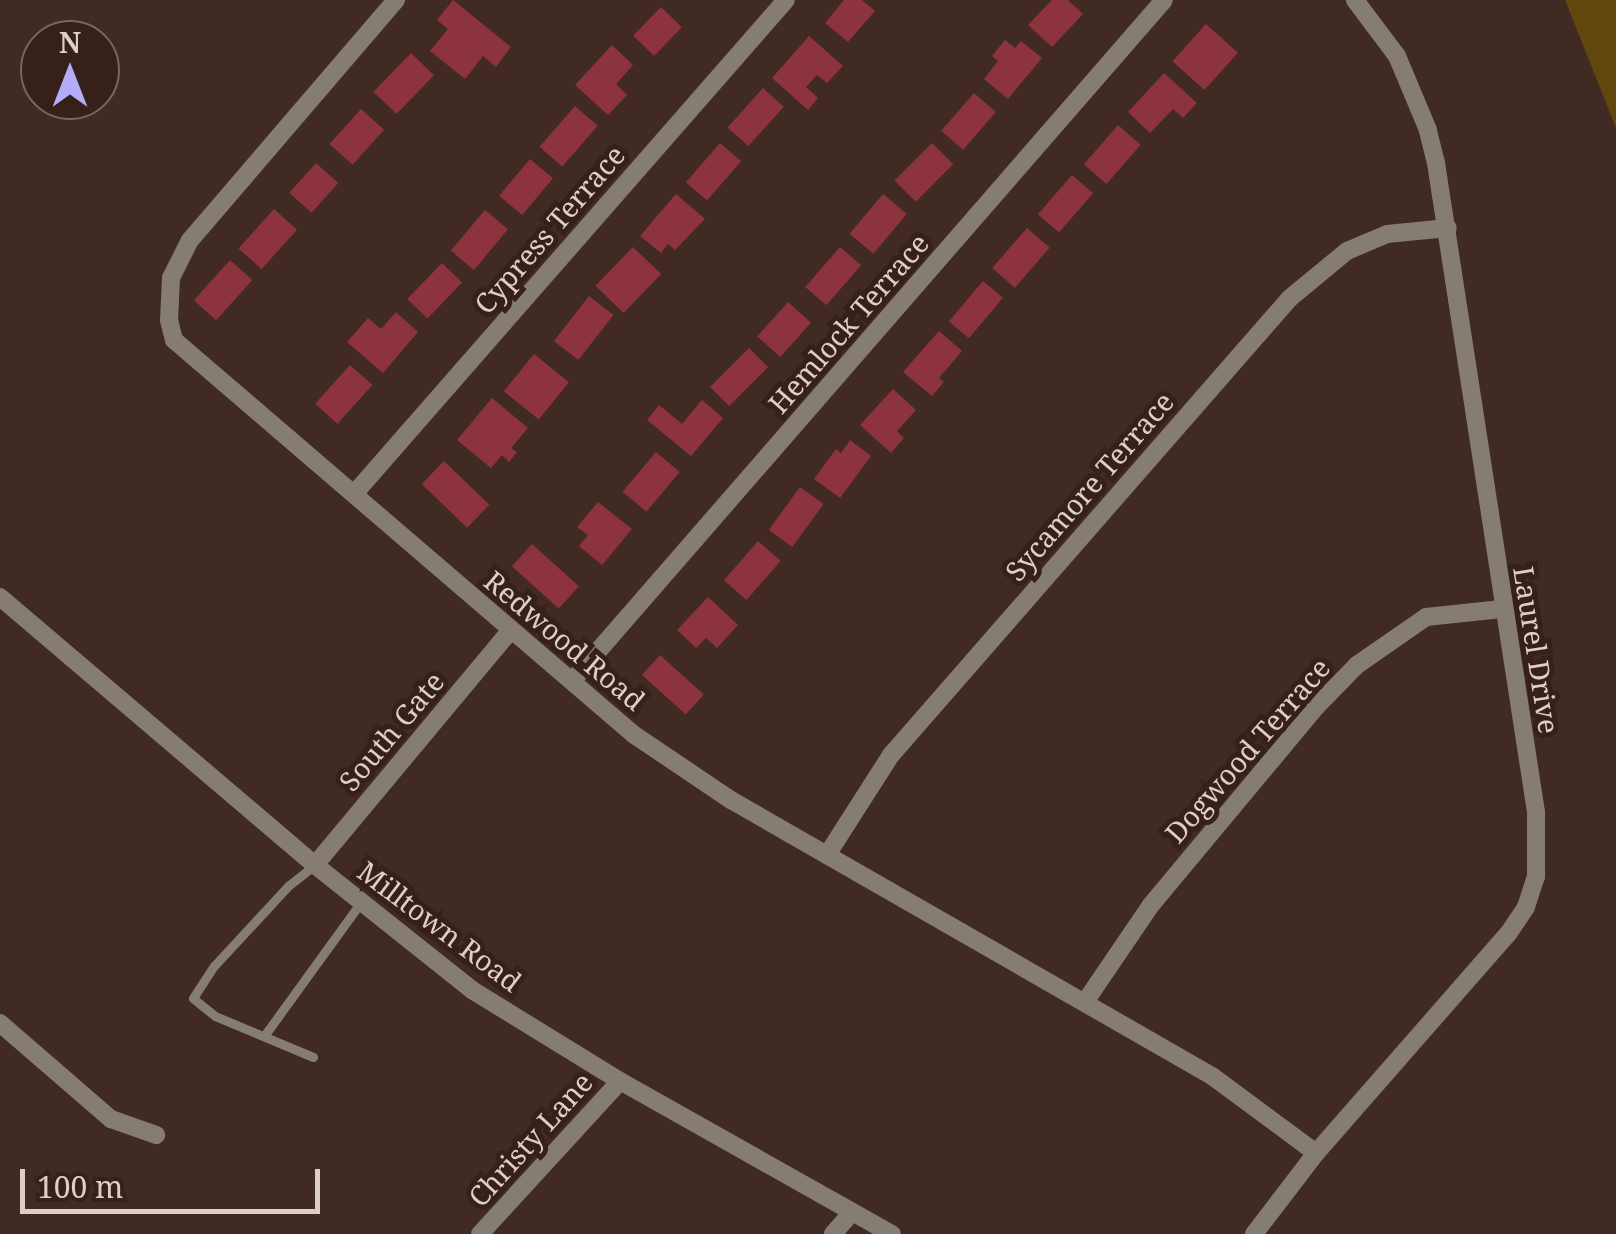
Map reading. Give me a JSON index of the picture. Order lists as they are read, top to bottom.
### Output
{
  "streets": {
    "street": [
      "Cypress Terrace",
      "Hemlock Terrace",
      "Sycamore Terrace",
      "Redwood Road",
      "Laurel Drive",
      "South Gate",
      "Dogwood Terrace",
      "Milltown Road",
      "Christy Lane"
    ]
  },
  "crossings": [
    ["Cypress Terrace", "Redwood Road"],
    ["Hemlock Terrace", "Redwood Road"],
    ["Sycamore Terrace", "Redwood Road"],
    ["Sycamore Terrace", "Laurel Drive"],
    ["Redwood Road", "Laurel Drive"],
    ["Redwood Road", "South Gate"],
    ["Redwood Road", "Dogwood Terrace"],
    ["Laurel Drive", "Dogwood Terrace"],
    ["South Gate", "Milltown Road"],
    ["Milltown Road", "Christy Lane"]
  ],
  "scale_bar": "100 m",
  "north": "top"
}
